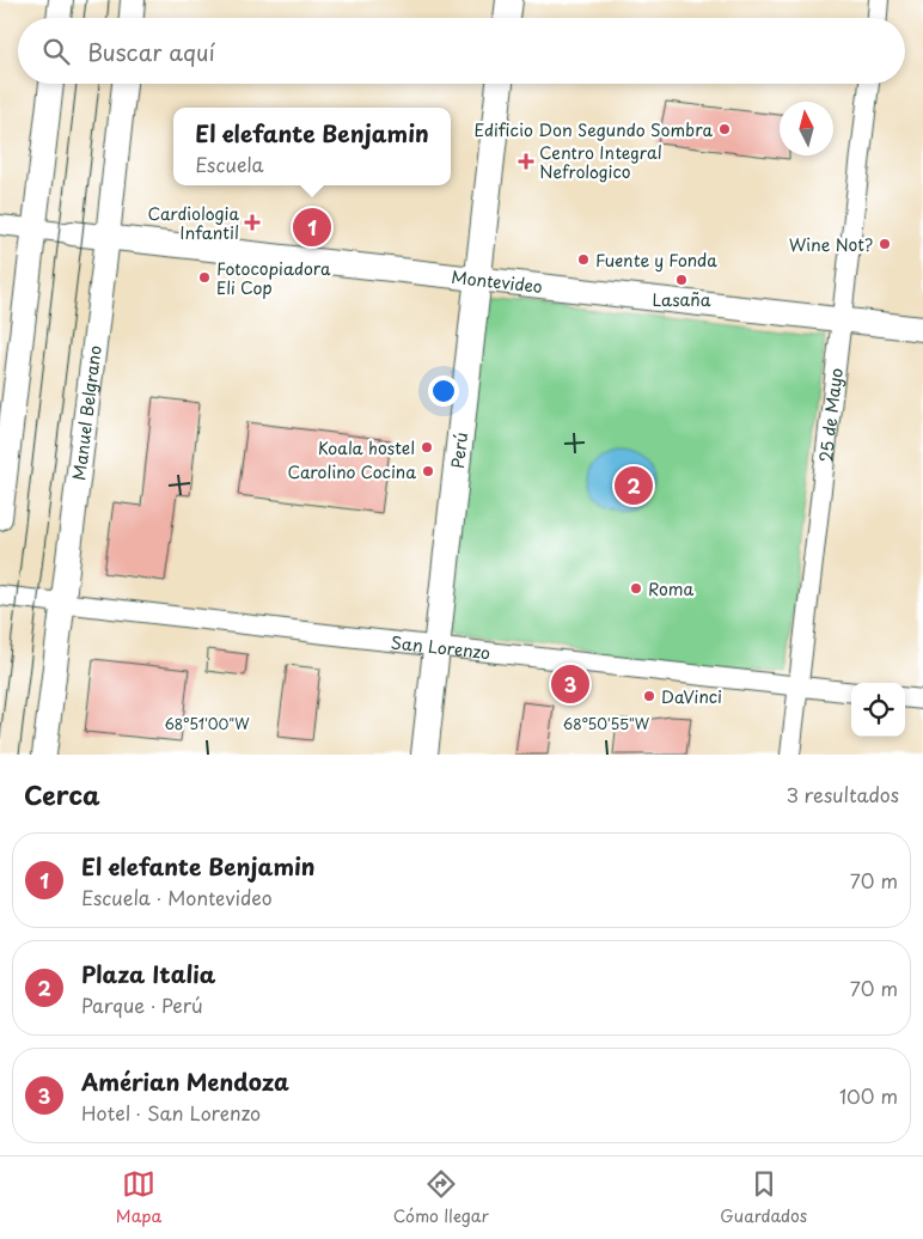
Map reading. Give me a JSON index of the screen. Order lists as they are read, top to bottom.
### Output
{
  "streets": {
    "main road": ["Perú"],
    "street": [
      "Montevideo",
      "Manuel Belgrano",
      "25 de Mayo",
      "San Lorenzo"
    ]
  },
  "crossings": [
    ["Montevideo", "Manuel Belgrano"],
    ["Montevideo", "25 de Mayo"],
    ["Montevideo", "Perú"],
    ["Manuel Belgrano", "San Lorenzo"],
    ["25 de Mayo", "San Lorenzo"],
    ["Perú", "San Lorenzo"]
  ],
  "places": {
    "other": [
      "Edificio Don Segundo Sombra",
      "Wine Not?",
      "Fuente y Fonda",
      "Fotocopiadora Eli Cop",
      "Lasaña",
      "Koala hostel",
      "Carolino Cocina",
      "Roma",
      "DaVinci"
    ],
    "health": ["Centro Integral Nefrologico", "Cardiologia Infantil"]
  },
  "north": "top",
  "page": {
    "search": "Buscar aquí",
    "popup": ["El elefante Benjamin", "Escuela"],
    "pins": ["1", "2", "3"],
    "heading": ["Cerca", "3 resultados"],
    "list": [
      {
        "mark": "1",
        "name": "El elefante Benjamin",
        "note": "Escuela · Montevideo",
        "value": "70 m"
      },
      {
        "mark": "2",
        "name": "Plaza Italia",
        "note": "Parque · Perú",
        "value": "70 m"
      },
      {
        "mark": "3",
        "name": "Amérian Mendoza",
        "note": "Hotel · San Lorenzo",
        "value": "100 m"
      }
    ],
    "nav": ["Mapa", "Cómo llegar", "Guardados"]
  },
  "coordinates": ["68°51'00\"W", "68°50'55\"W"]
}
